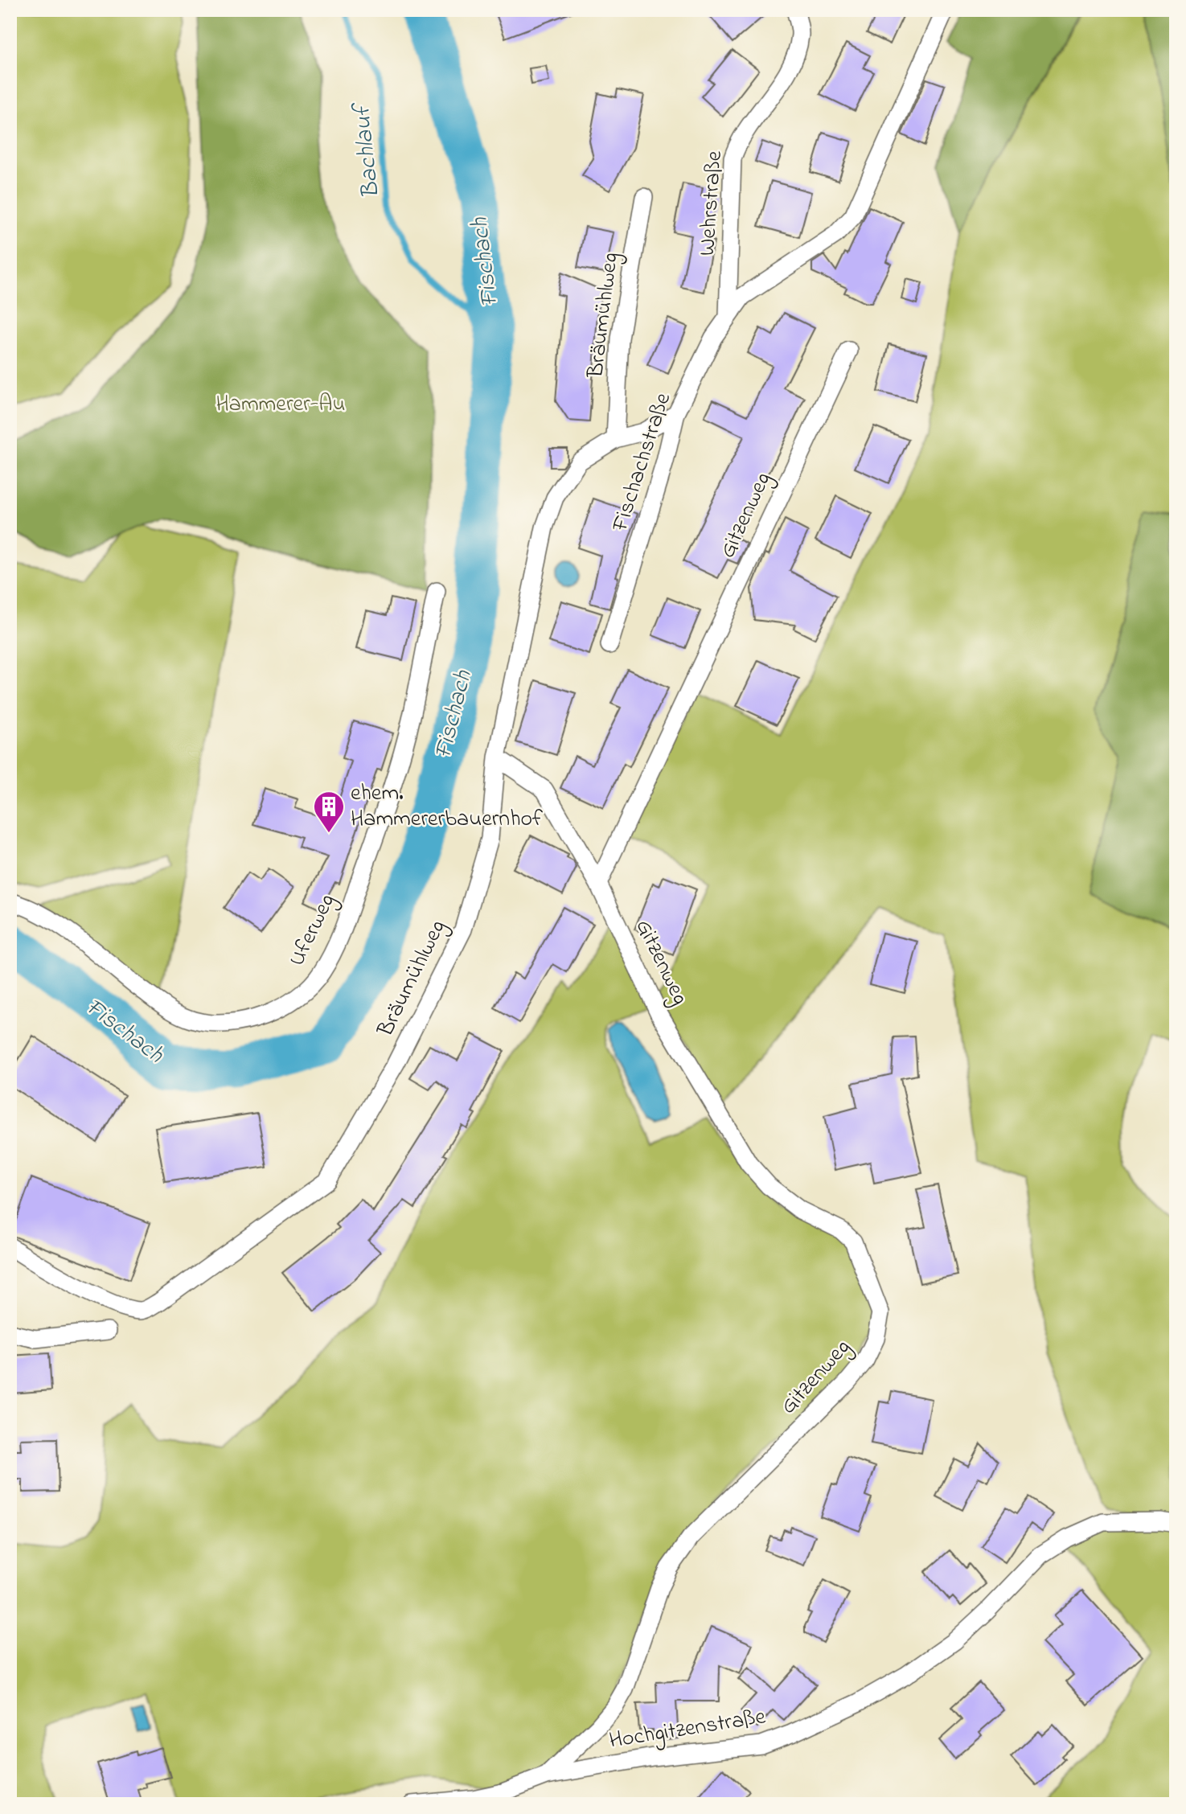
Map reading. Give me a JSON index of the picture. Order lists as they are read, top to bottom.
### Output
{
  "streets": {
    "street": [
      "Wehrstraße",
      "Bräumühlweg",
      "Fischachstraße",
      "Gitzenweg",
      "Uferweg",
      "Hochgitzenstraße"
    ]
  },
  "crossings": [
    ["Wehrstraße", "Fischachstraße"],
    ["Bräumühlweg", "Fischachstraße"],
    ["Bräumühlweg", "Gitzenweg"],
    ["Gitzenweg", "Hochgitzenstraße"]
  ],
  "water": ["Bachlauf", "Fischach"],
  "parks": ["Hammerer-Au"],
  "places": {
    "building": ["ehem. Hammererbauernhof"]
  }
}
